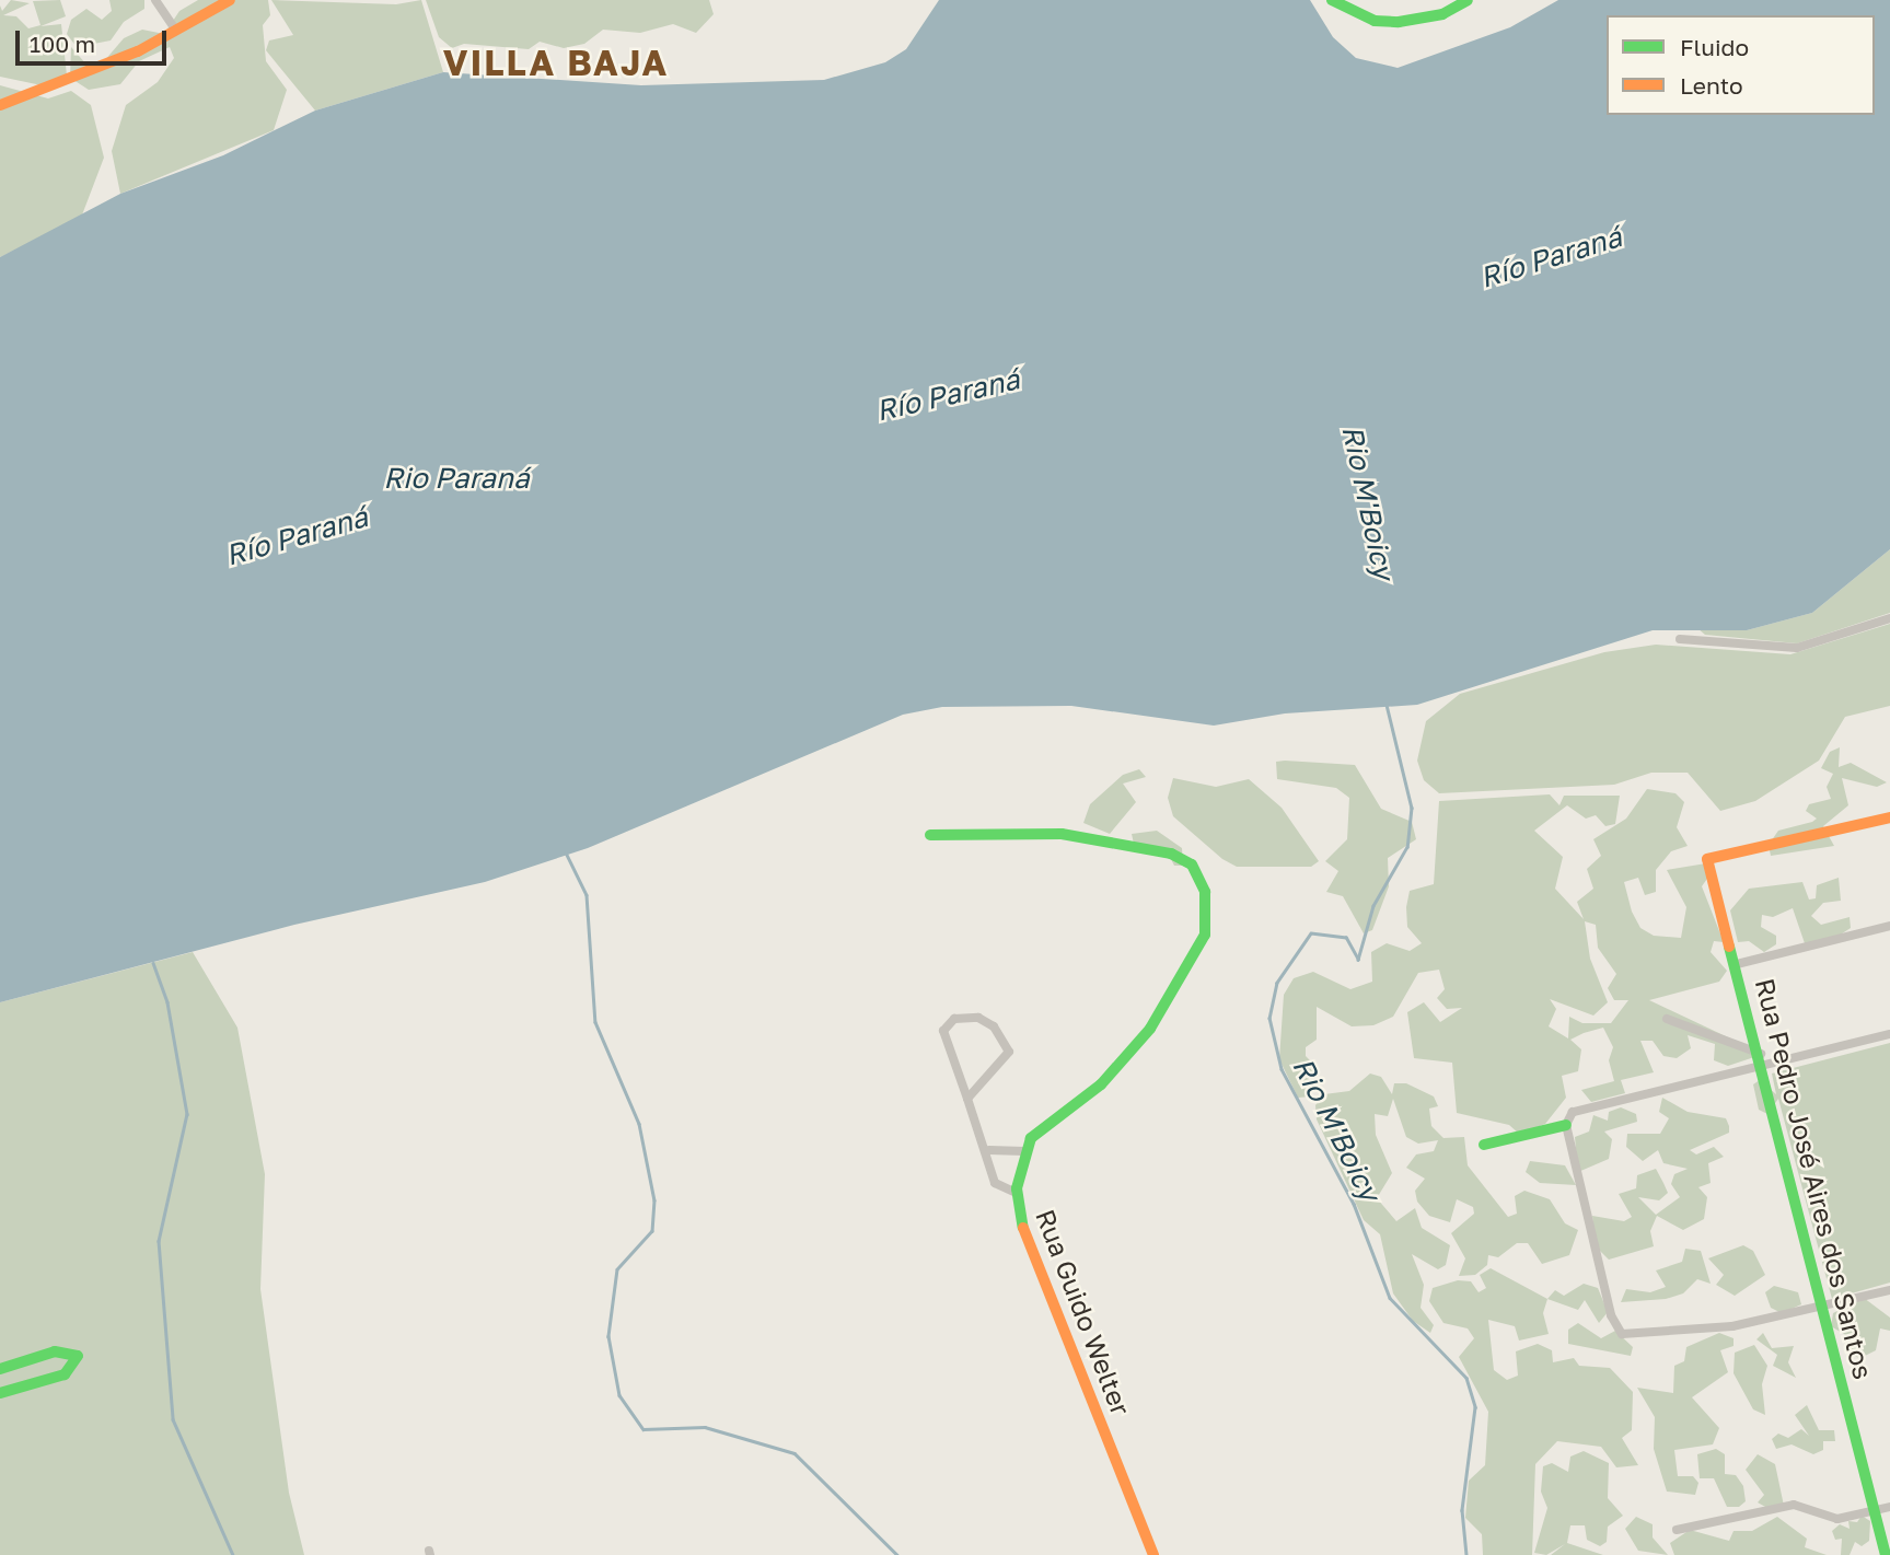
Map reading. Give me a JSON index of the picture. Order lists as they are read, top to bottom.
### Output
{
  "streets": {
    "street": ["Rua Pedro José Aires dos Santos", "Rua Guido Welter"]
  },
  "districts": ["VILLA BAJA"],
  "water": ["Río Paraná", "Rio Paraná", "Rio M'Boicy"],
  "legend": ["Fluido", "Lento"],
  "scale_bar": "100 m"
}
